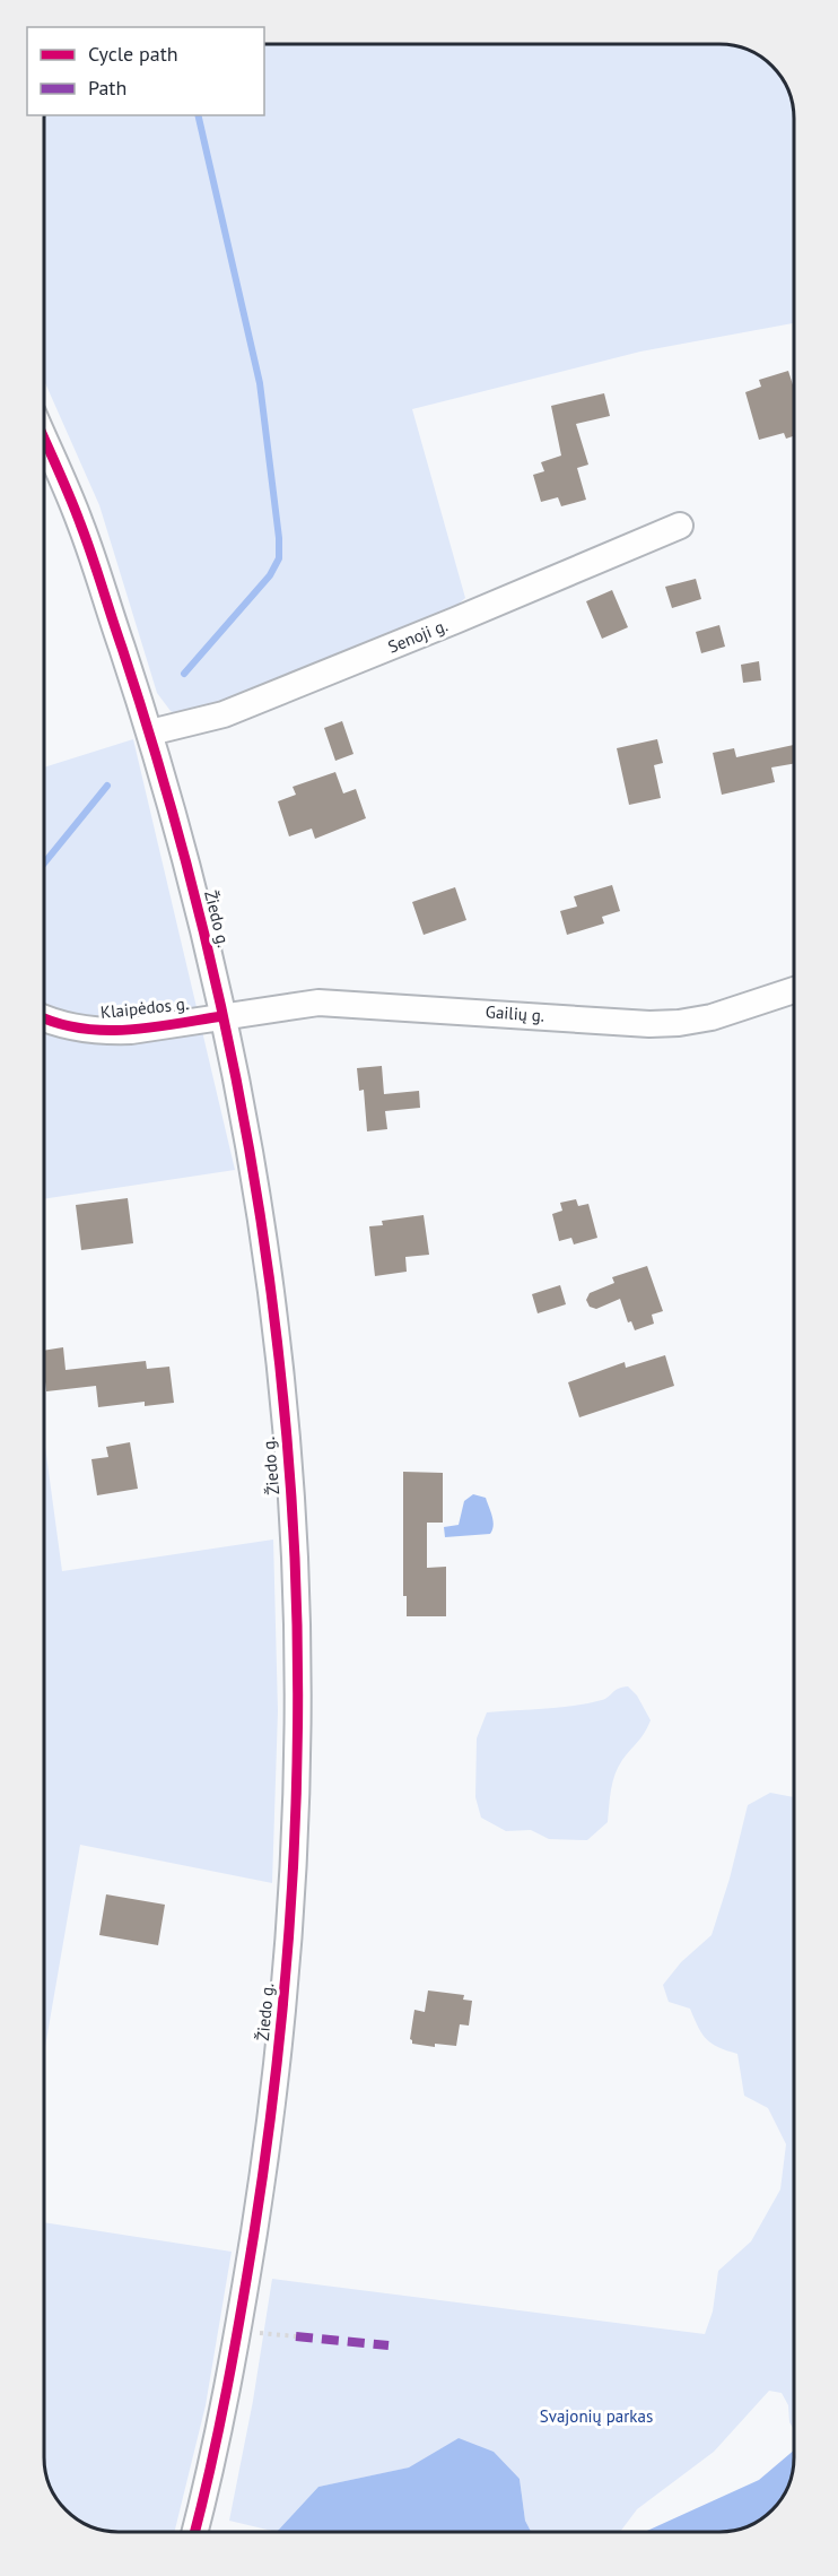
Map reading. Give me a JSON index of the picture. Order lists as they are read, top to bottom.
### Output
{
  "streets": {
    "street": [
      "Senoji g.",
      "Žiedo g.",
      "Klaipėdos g.",
      "Gailių g."
    ]
  },
  "crossings": [
    ["Senoji g.", "Žiedo g."],
    ["Žiedo g.", "Klaipėdos g."],
    ["Žiedo g.", "Gailių g."],
    ["Klaipėdos g.", "Gailių g."]
  ],
  "parks": ["Svajonių parkas"],
  "legend": ["Cycle path", "Path"]
}
